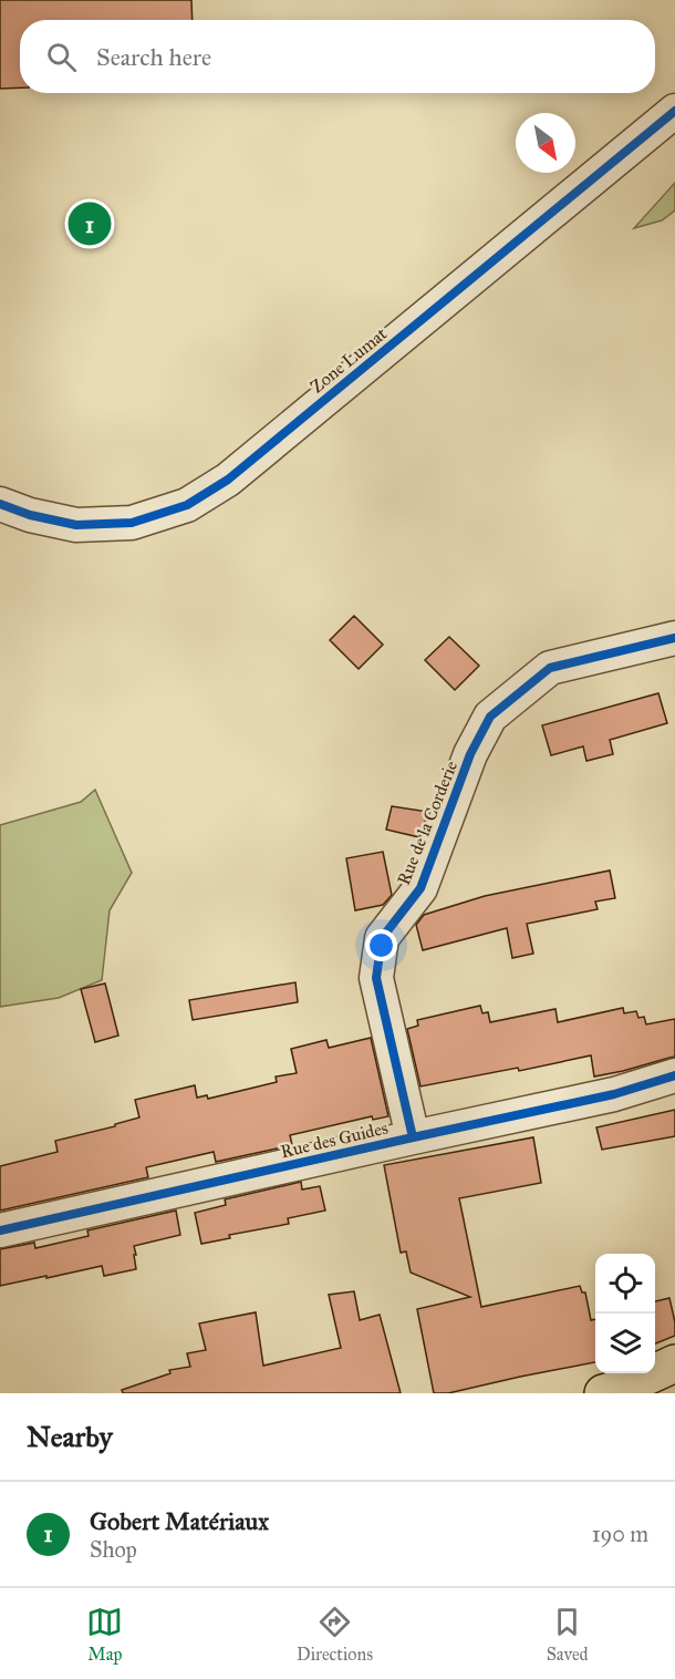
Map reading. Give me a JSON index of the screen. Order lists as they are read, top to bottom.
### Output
{
  "streets": {
    "street": ["Zone Lumat", "Rue de la Corderie", "Rue des Guides"]
  },
  "crossings": [
    ["Rue de la Corderie", "Rue des Guides"]
  ],
  "north": "bottom right",
  "page": {
    "search": "Search here",
    "pins": "1",
    "heading": "Nearby",
    "list": [
      {
        "mark": "1",
        "name": "Gobert Matériaux",
        "note": "Shop",
        "value": "190 m"
      }
    ],
    "nav": ["Map", "Directions", "Saved"]
  }
}
